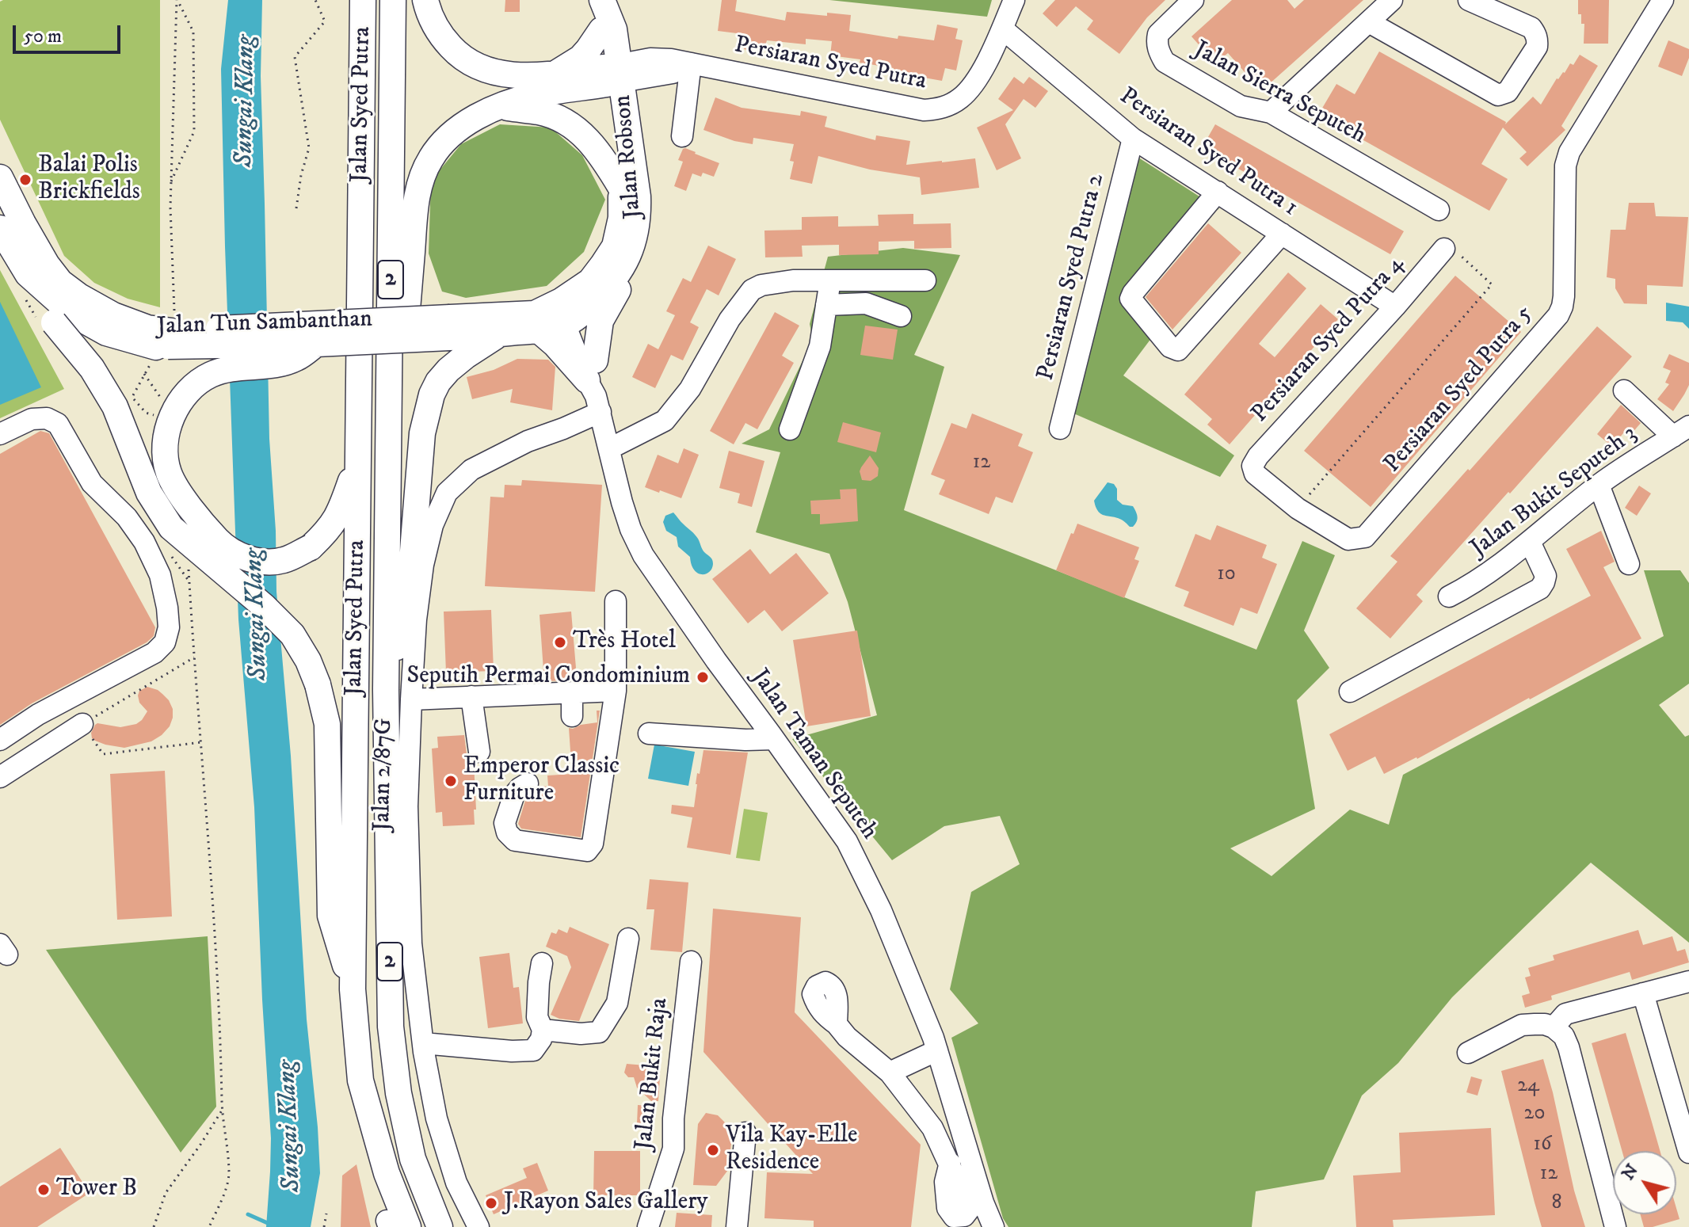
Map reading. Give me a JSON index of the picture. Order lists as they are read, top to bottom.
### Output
{
  "streets": {
    "main road": [
      "Jalan Syed Putra",
      "Jalan Robson",
      "2",
      "Jalan Tun Sambanthan"
    ],
    "street": [
      "Persiaran Syed Putra",
      "Jalan Sierra Seputeh",
      "Persiaran Syed Putra 1",
      "Persiaran Syed Putra 2",
      "Persiaran Syed Putra 4",
      "Persiaran Syed Putra 5",
      "Jalan Bukit Seputeh 3",
      "Jalan Taman Seputeh",
      "Jalan 2/87G",
      "Jalan Bukit Raja"
    ]
  },
  "crossings": [
    ["Persiaran Syed Putra", "Persiaran Syed Putra 1"],
    ["Persiaran Syed Putra 1", "Persiaran Syed Putra 2"],
    ["Persiaran Syed Putra 1", "Persiaran Syed Putra 4"],
    ["Jalan Robson", "Jalan Tun Sambanthan"],
    ["Jalan Robson", "Jalan Taman Seputeh"],
    ["Persiaran Syed Putra 4", "Persiaran Syed Putra 5"],
    ["Jalan Taman Seputeh", "Jalan 2/87G"]
  ],
  "water": ["Sungai Klang"],
  "places": [
    "Balai Polis Brickfields",
    "Très Hotel",
    "Seputih Permai Condominium",
    "Emperor Classic Furniture",
    "Vila Kay-Elle Residence",
    "Tower B",
    "J.Rayon Sales Gallery"
  ],
  "house_numbers": [
    "12",
    "10",
    "24",
    "20",
    "16",
    "12",
    "8"
  ],
  "scale_bar": "50 m",
  "north": "top left"
}
